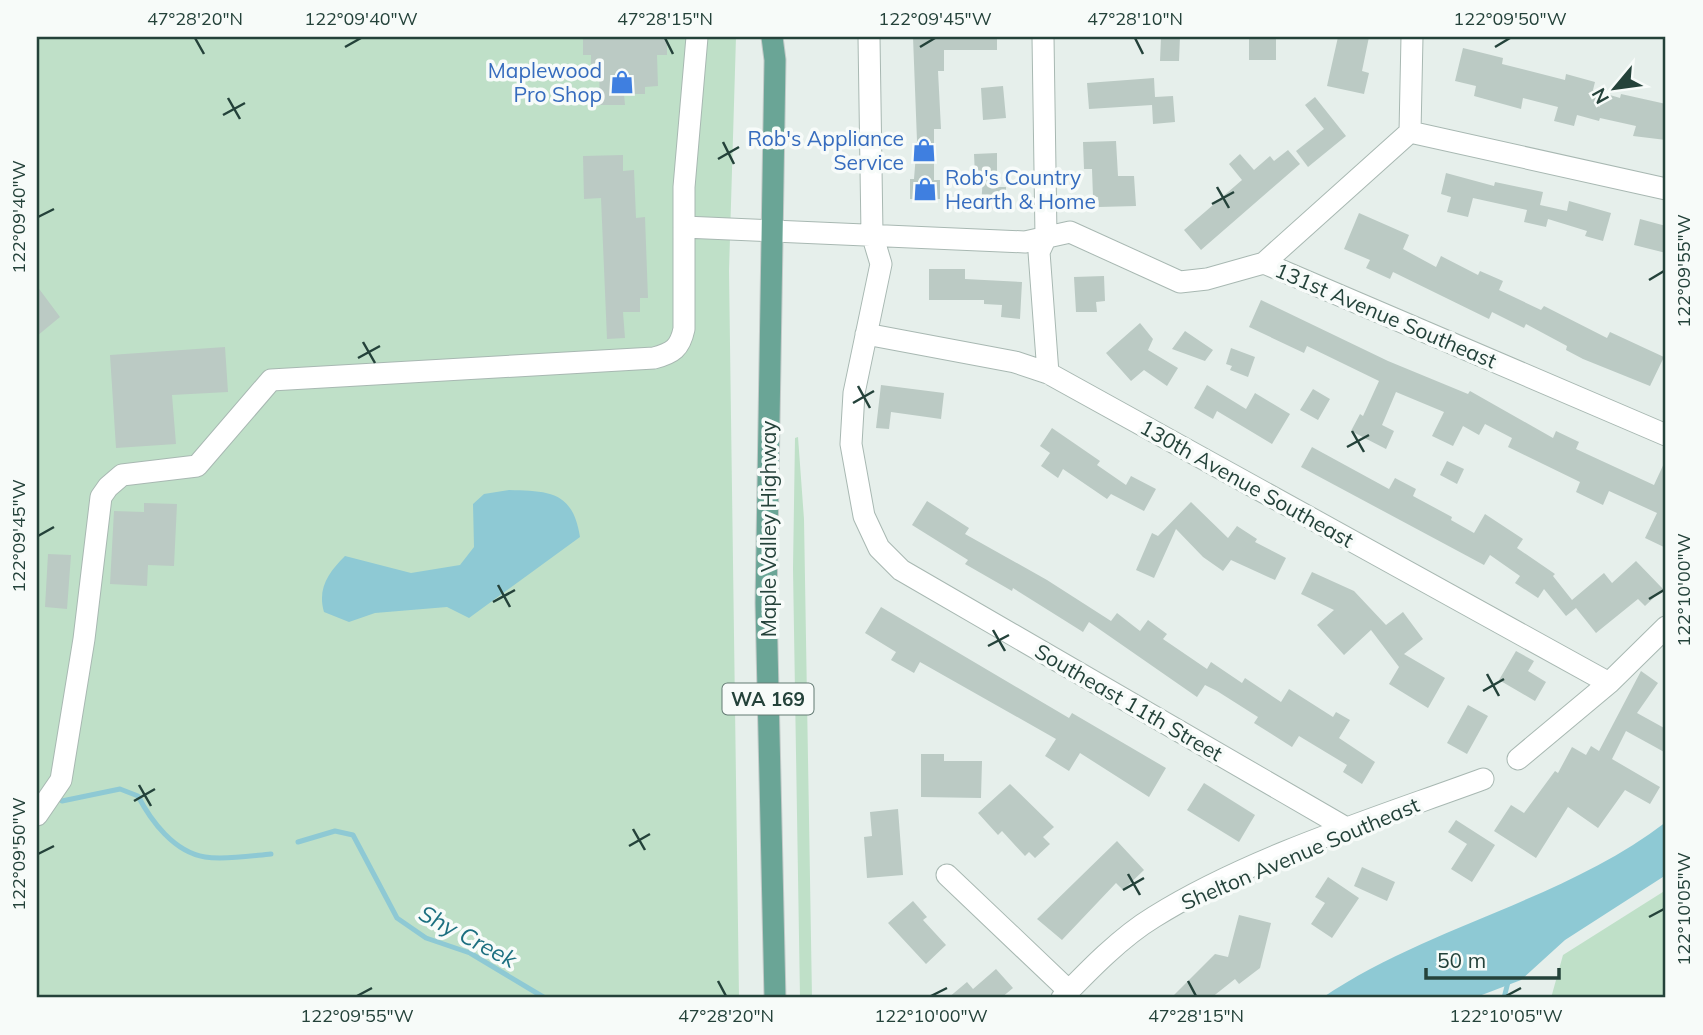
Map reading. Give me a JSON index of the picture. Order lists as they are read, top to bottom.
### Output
{
  "streets": {
    "main road": ["Maple Valley Highway", "WA 169"],
    "street": [
      "131st Avenue Southeast",
      "130th Avenue Southeast",
      "Southeast 11th Street",
      "Shelton Avenue Southeast"
    ]
  },
  "crossings": [
    ["131st Avenue Southeast", "Maple Valley Highway"],
    ["130th Avenue Southeast", "Southeast 11th Street"],
    ["Southeast 11th Street", "Shelton Avenue Southeast"]
  ],
  "water": ["Shy Creek"],
  "places": {
    "shop": ["Maplewood Pro Shop", "Rob's Appliance Service", "Rob's Country Hearth & Home"]
  },
  "scale_bar": "50 m",
  "north": "bottom left",
  "coordinates": [
    "47°28'20\"N",
    "122°09'40\"W",
    "47°28'15\"N",
    "122°09'45\"W",
    "47°28'10\"N",
    "122°09'50\"W",
    "122°09'55\"W",
    "122°10'00\"W",
    "122°10'05\"W"
  ]
}
